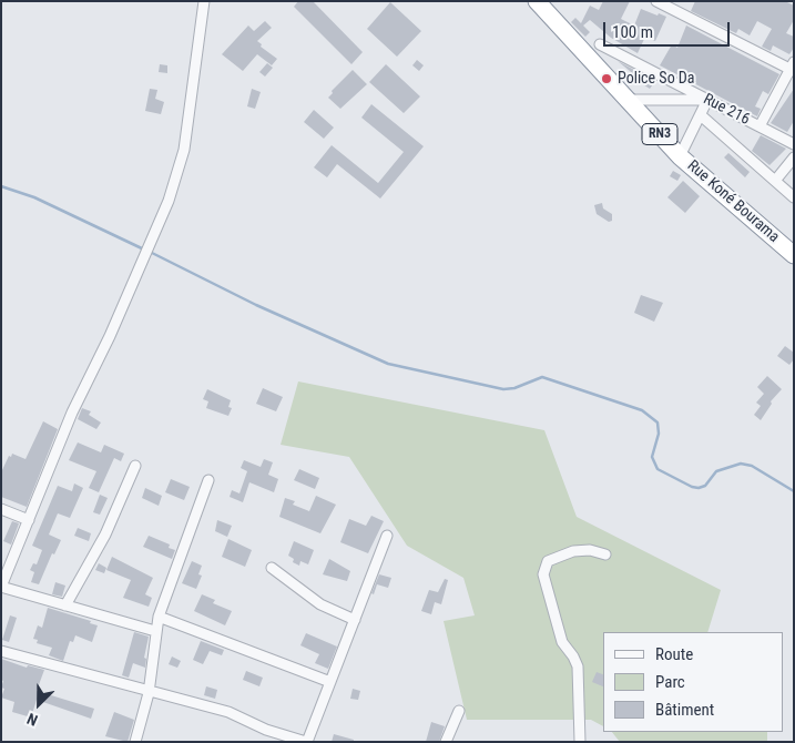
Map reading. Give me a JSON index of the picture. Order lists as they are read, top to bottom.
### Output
{
  "streets": {
    "highway": ["RN3", "Rue Koné Bourama"],
    "street": ["Rue 216"]
  },
  "places": ["Police So Da"],
  "legend": ["Route", "Parc", "Bâtiment"],
  "scale_bar": "100 m",
  "north": "bottom left"
}
